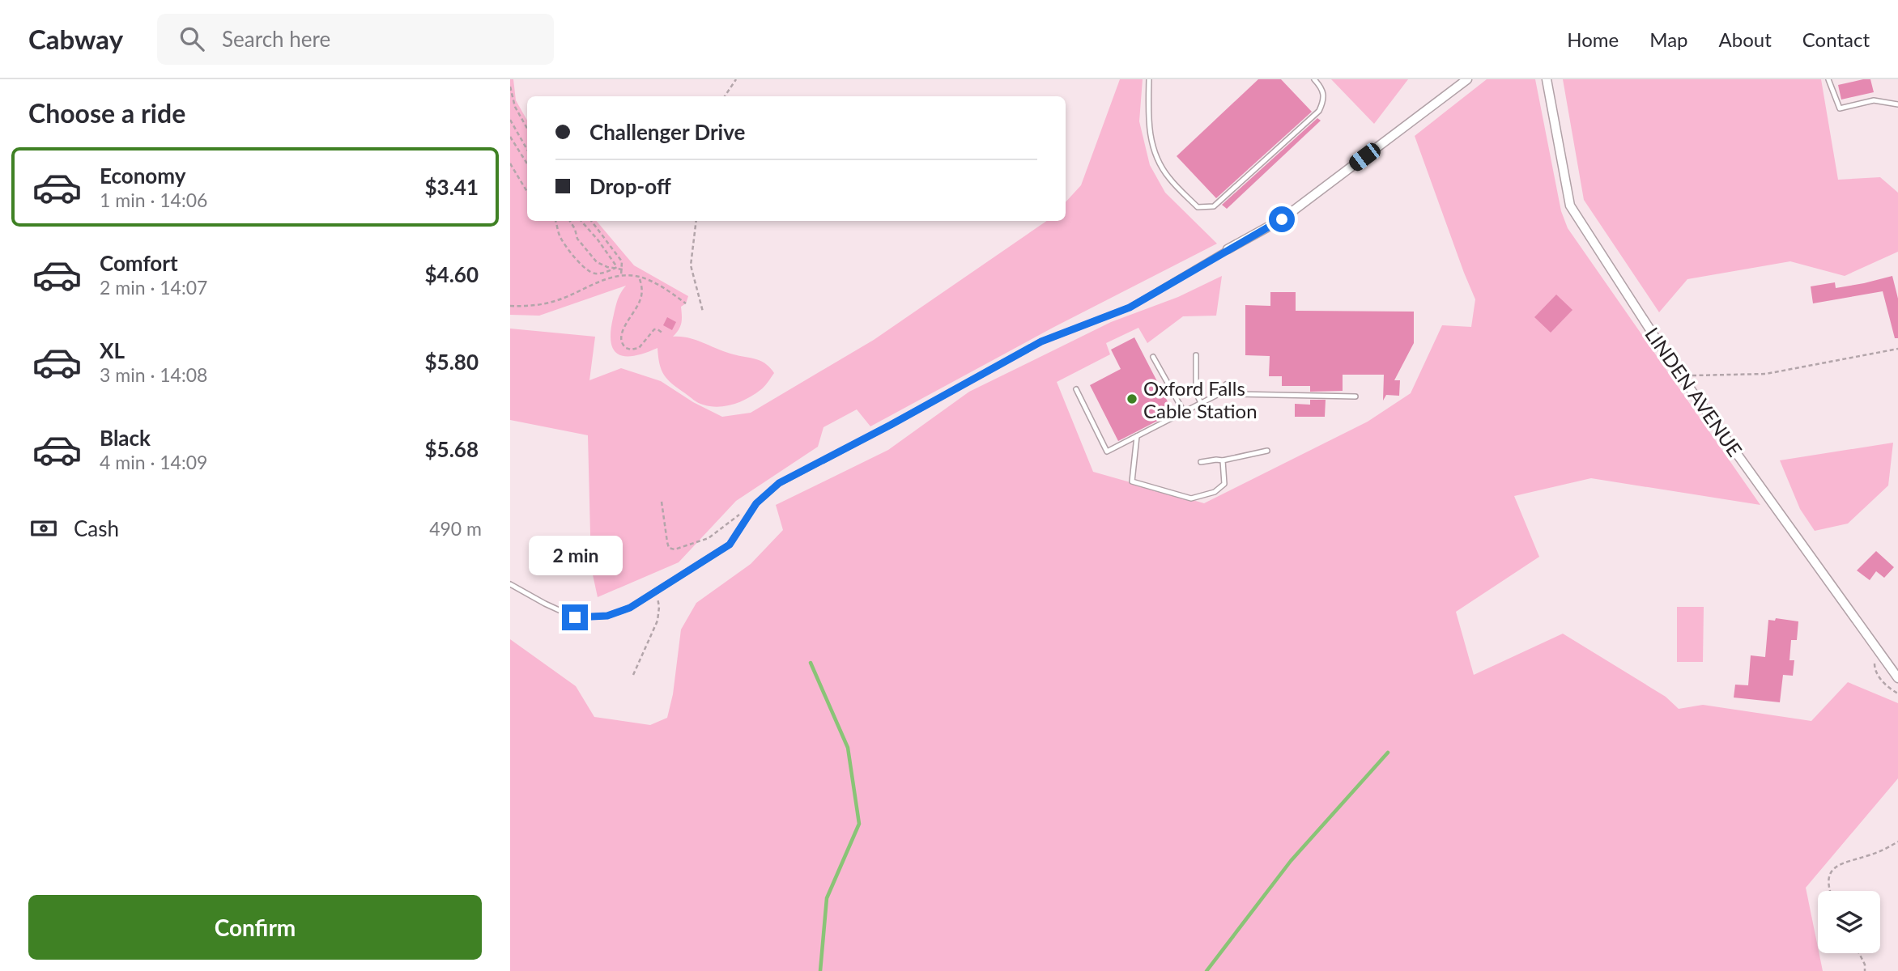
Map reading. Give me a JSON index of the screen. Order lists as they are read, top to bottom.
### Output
{
  "streets": {
    "street": ["LINDEN AVENUE"]
  },
  "places": ["Oxford Falls Cable Station"],
  "page": {
    "header": "Cabway",
    "search": "Search here",
    "nav": [
      "Home",
      "Map",
      "About",
      "Contact"
    ],
    "heading": "Choose a ride",
    "banner": ["Challenger Drive", "Drop-off"],
    "list": [
      {
        "name": "Economy",
        "note": "1 min · 14:06",
        "value": "$3.41"
      },
      {
        "name": "Comfort",
        "note": "2 min · 14:07",
        "value": "$4.60"
      },
      {
        "name": "XL",
        "note": "3 min · 14:08",
        "value": "$5.80"
      },
      {
        "name": "Black",
        "note": "4 min · 14:09",
        "value": "$5.68"
      }
    ],
    "pay": ["Cash", "490 m"],
    "bubble": "2 min",
    "buttons": "Confirm"
  }
}
